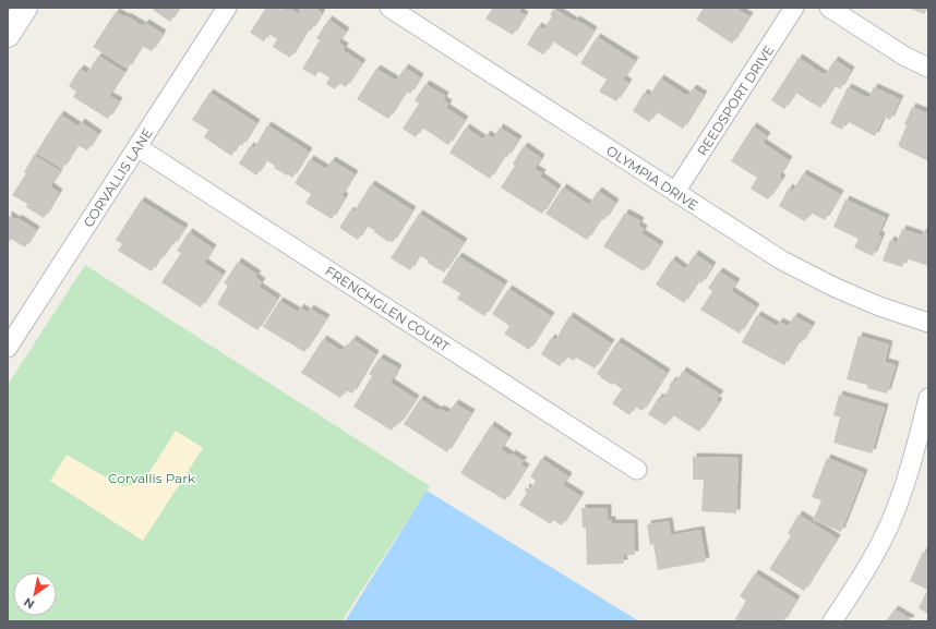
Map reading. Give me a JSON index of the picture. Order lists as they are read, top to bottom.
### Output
{
  "streets": {
    "street": [
      "REEDSPORT DRIVE",
      "CORVALLIS LANE",
      "OLYMPIA DRIVE",
      "FRENCHGLEN COURT"
    ]
  },
  "crossings": [
    ["REEDSPORT DRIVE", "OLYMPIA DRIVE"],
    ["CORVALLIS LANE", "FRENCHGLEN COURT"]
  ],
  "parks": ["Corvallis Park"],
  "north": "bottom left"
}
